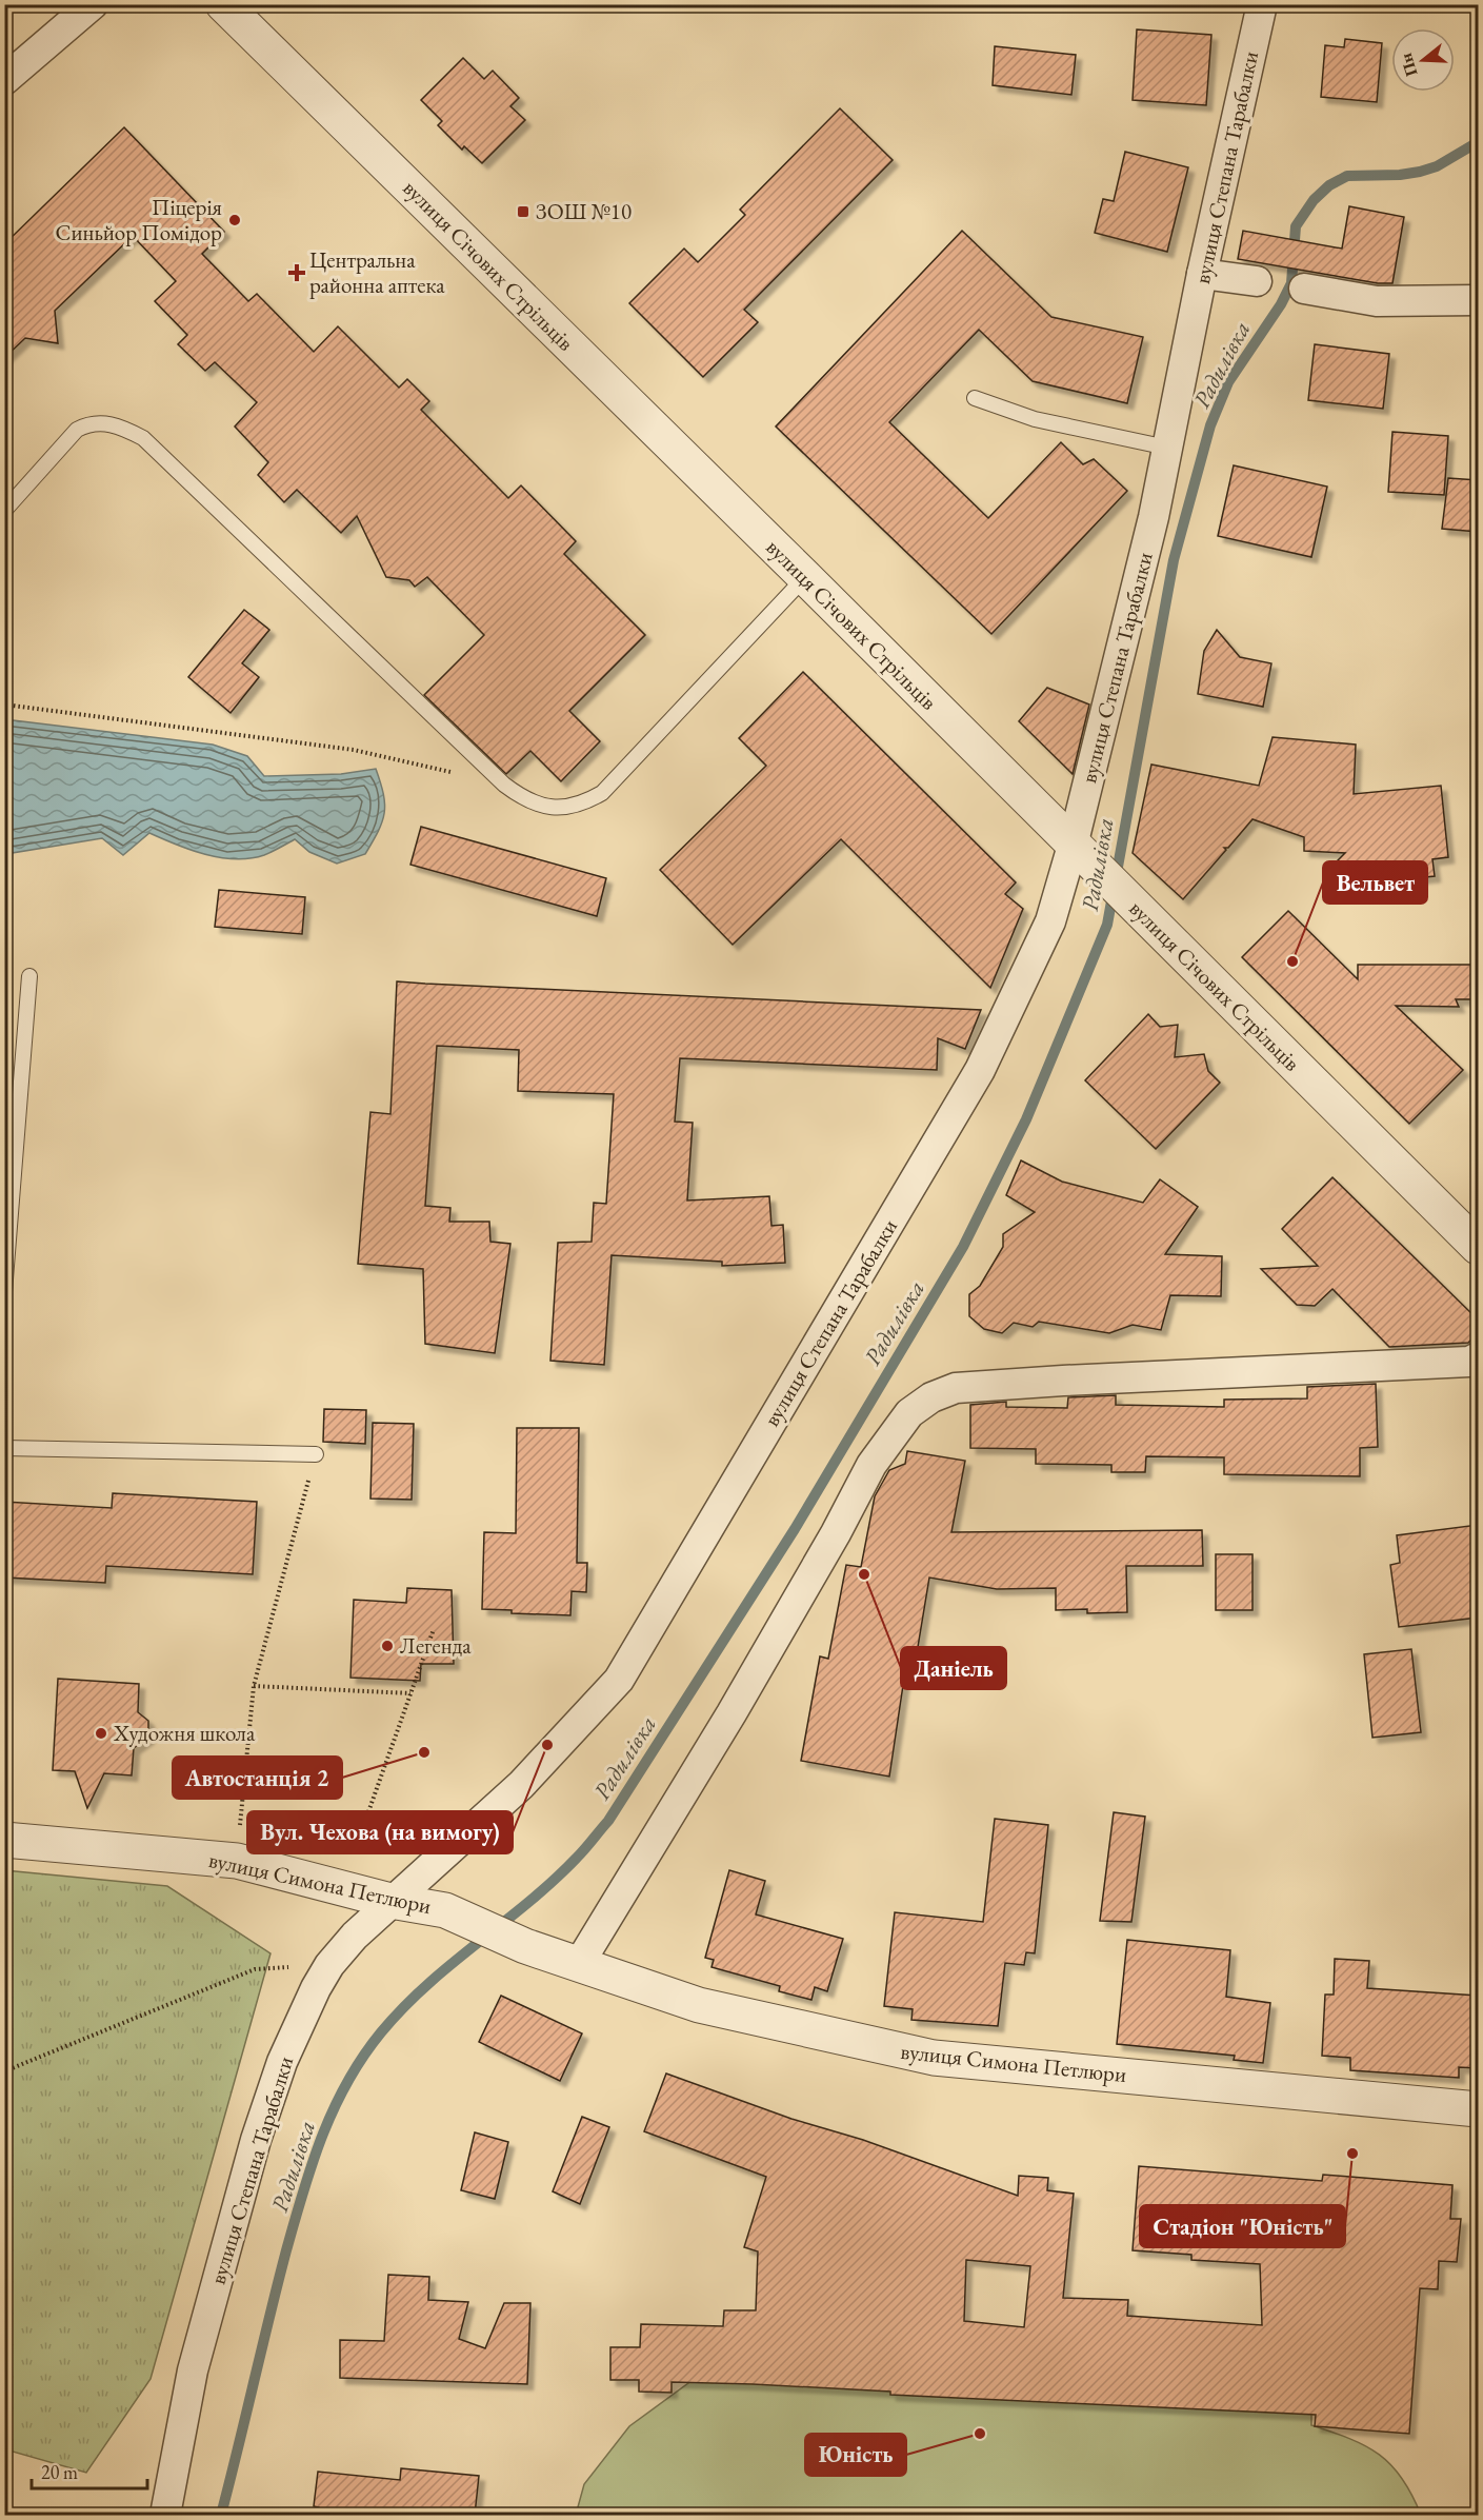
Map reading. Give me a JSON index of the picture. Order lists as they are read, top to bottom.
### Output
{
  "streets": {
    "street": ["вулиця Степана Тарабалки", "вулиця Січових Стрільців", "вулиця Симона Петлюри"]
  },
  "crossings": [
    ["вулиця Степана Тарабалки", "вулиця Січових Стрільців"],
    ["вулиця Степана Тарабалки", "вулиця Симона Петлюри"]
  ],
  "water": ["Радилівка"],
  "places": {
    "transit": ["ЗОШ №10"],
    "other": [
      "Піцерія Синьйор Помідор",
      "Вельвет",
      "Даніель",
      "Легенда",
      "Художня школа",
      "Вул. Чехова (на вимогу)",
      "Автостанція 2",
      "Стадіон \"Юність\"",
      "Юність"
    ],
    "health": ["Центральна районна аптека"]
  },
  "scale_bar": "20 m",
  "north": "left"
}
